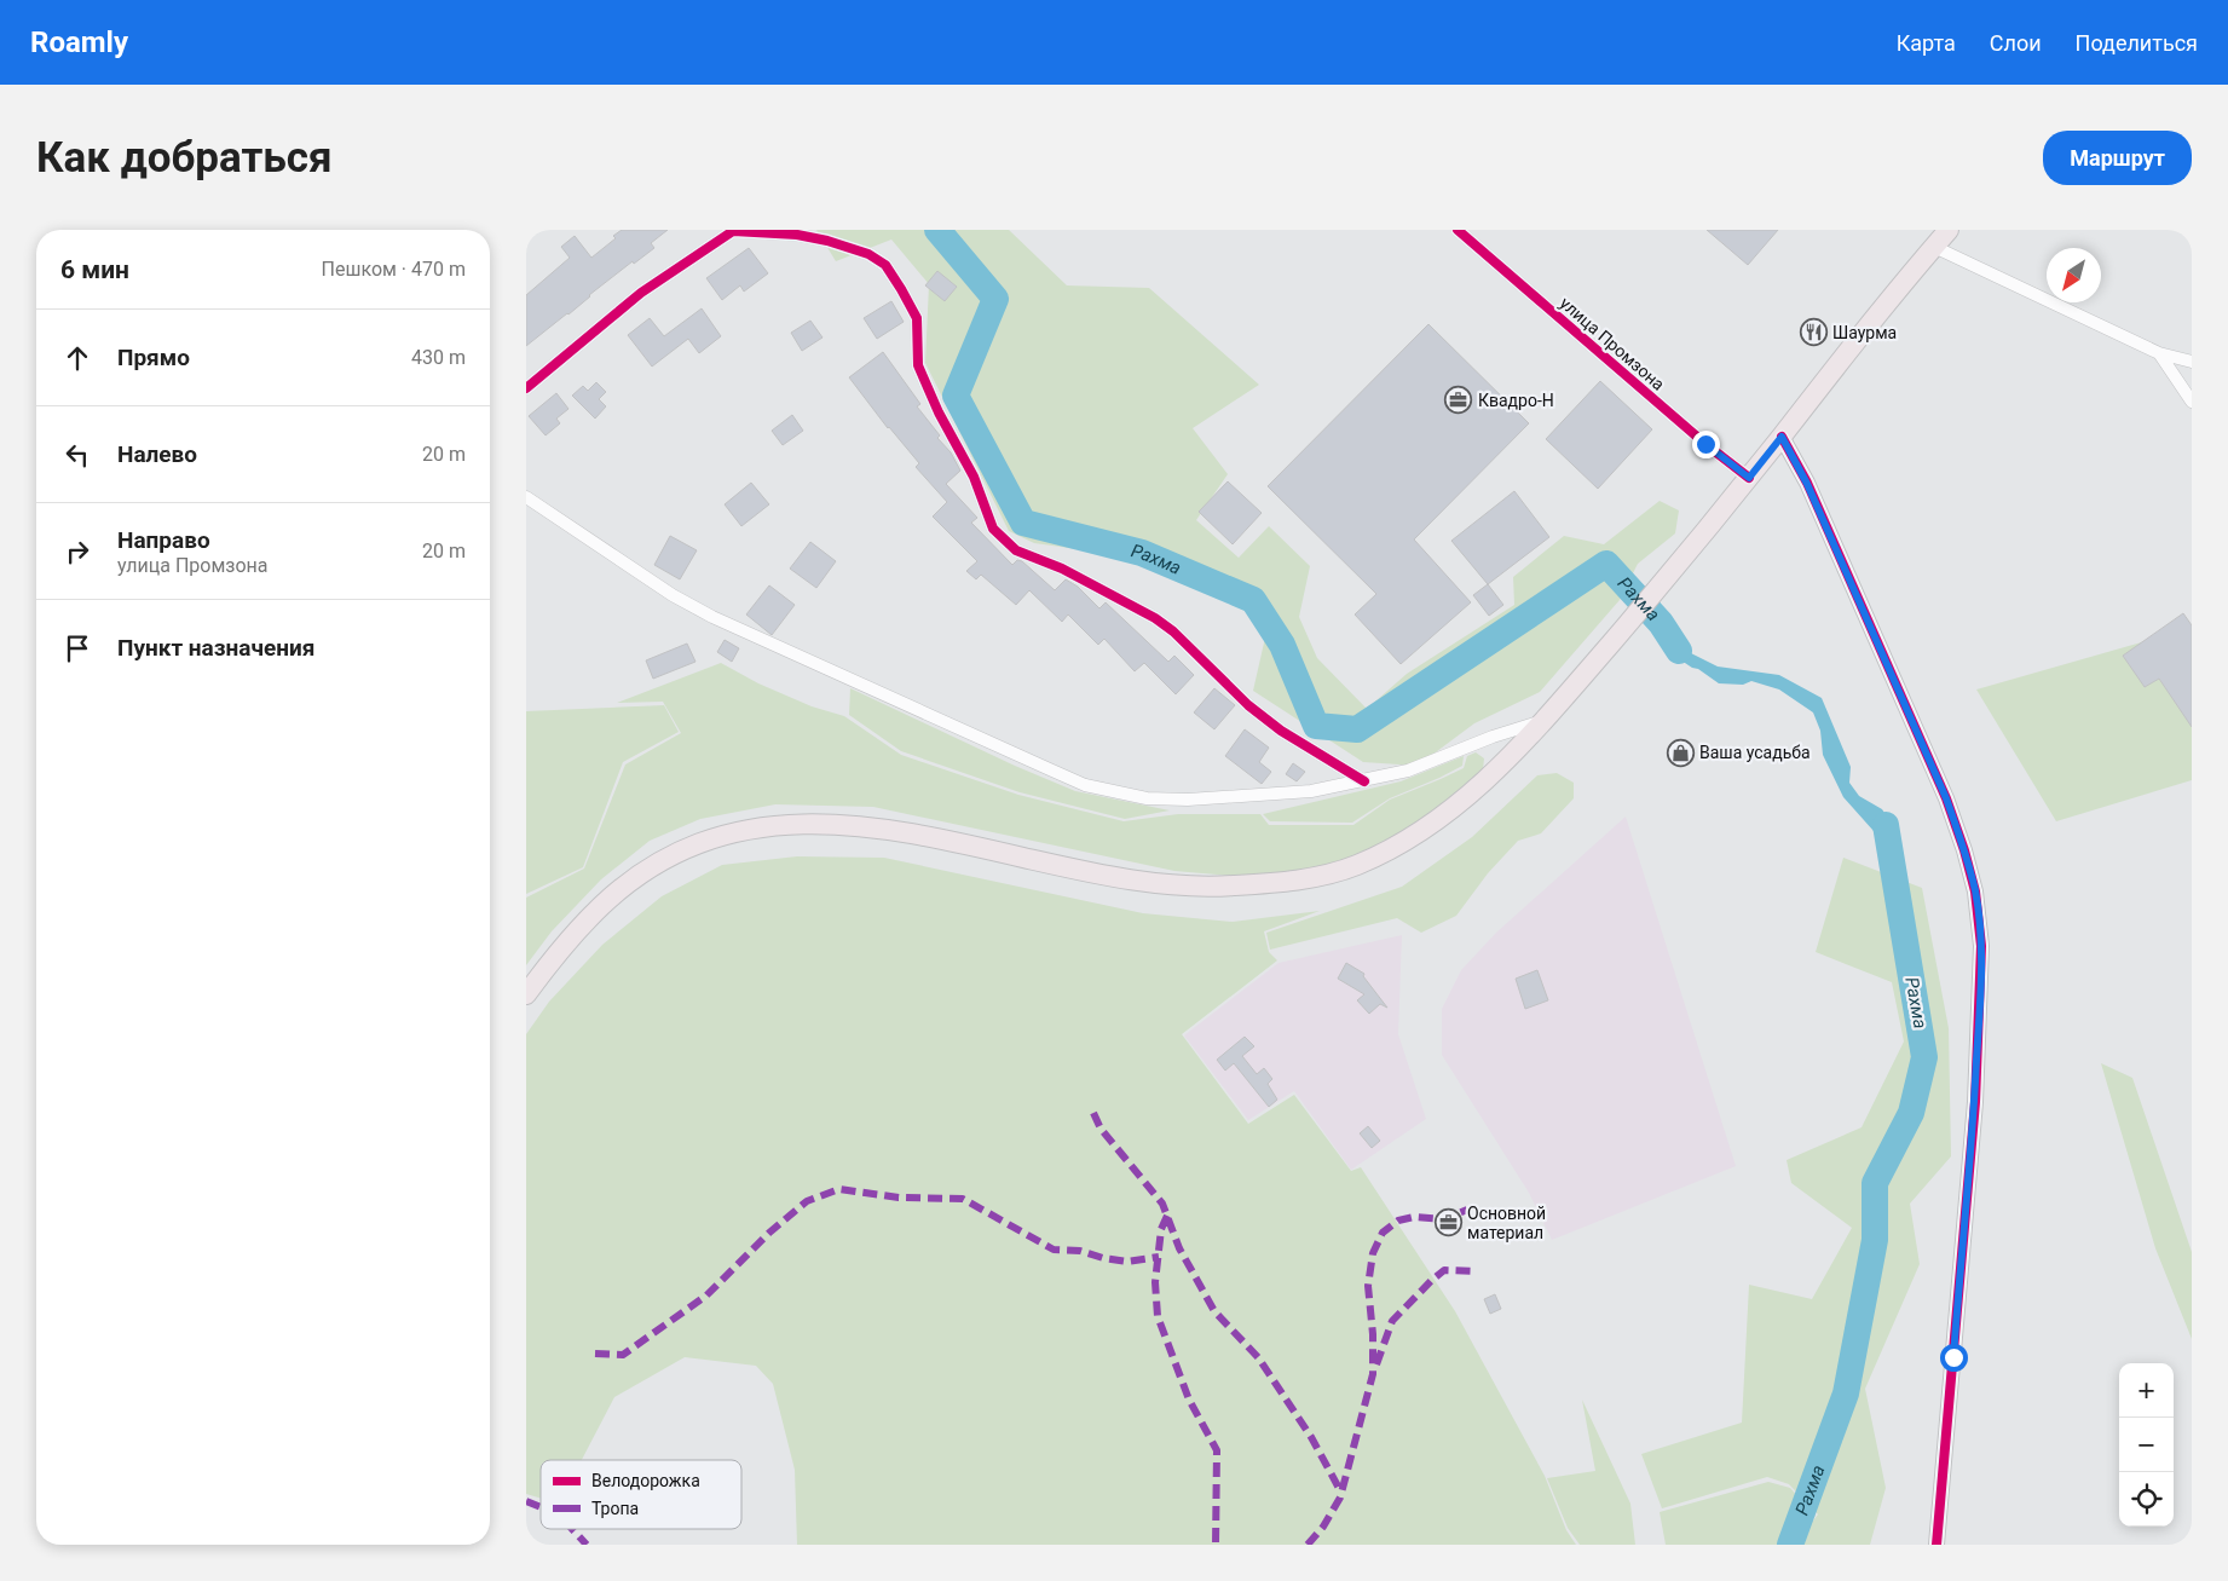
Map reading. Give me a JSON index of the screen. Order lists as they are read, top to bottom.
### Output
{
  "streets": {
    "street": ["улица Промзона"]
  },
  "water": ["Рахма"],
  "places": {
    "restaurant": ["Шаурма"],
    "office": ["Квадро-Н", "Основной материал"],
    "shop": ["Ваша усадьба"]
  },
  "legend": ["Велодорожка", "Тропа"],
  "north": "bottom left",
  "page": {
    "header": "Roamly",
    "nav": ["Карта", "Слои", "Поделиться"],
    "buttons": "Маршрут",
    "title": "Как добраться",
    "heading": ["6 мин", "Пешком · 470 m"],
    "list": [
      ["Прямо", "430 m"],
      ["Налево", "20 m"],
      ["Направо", "улица Промзона", "20 m"],
      "Пункт назначения"
    ],
    "map_buttons": ["+", "−"]
  }
}
